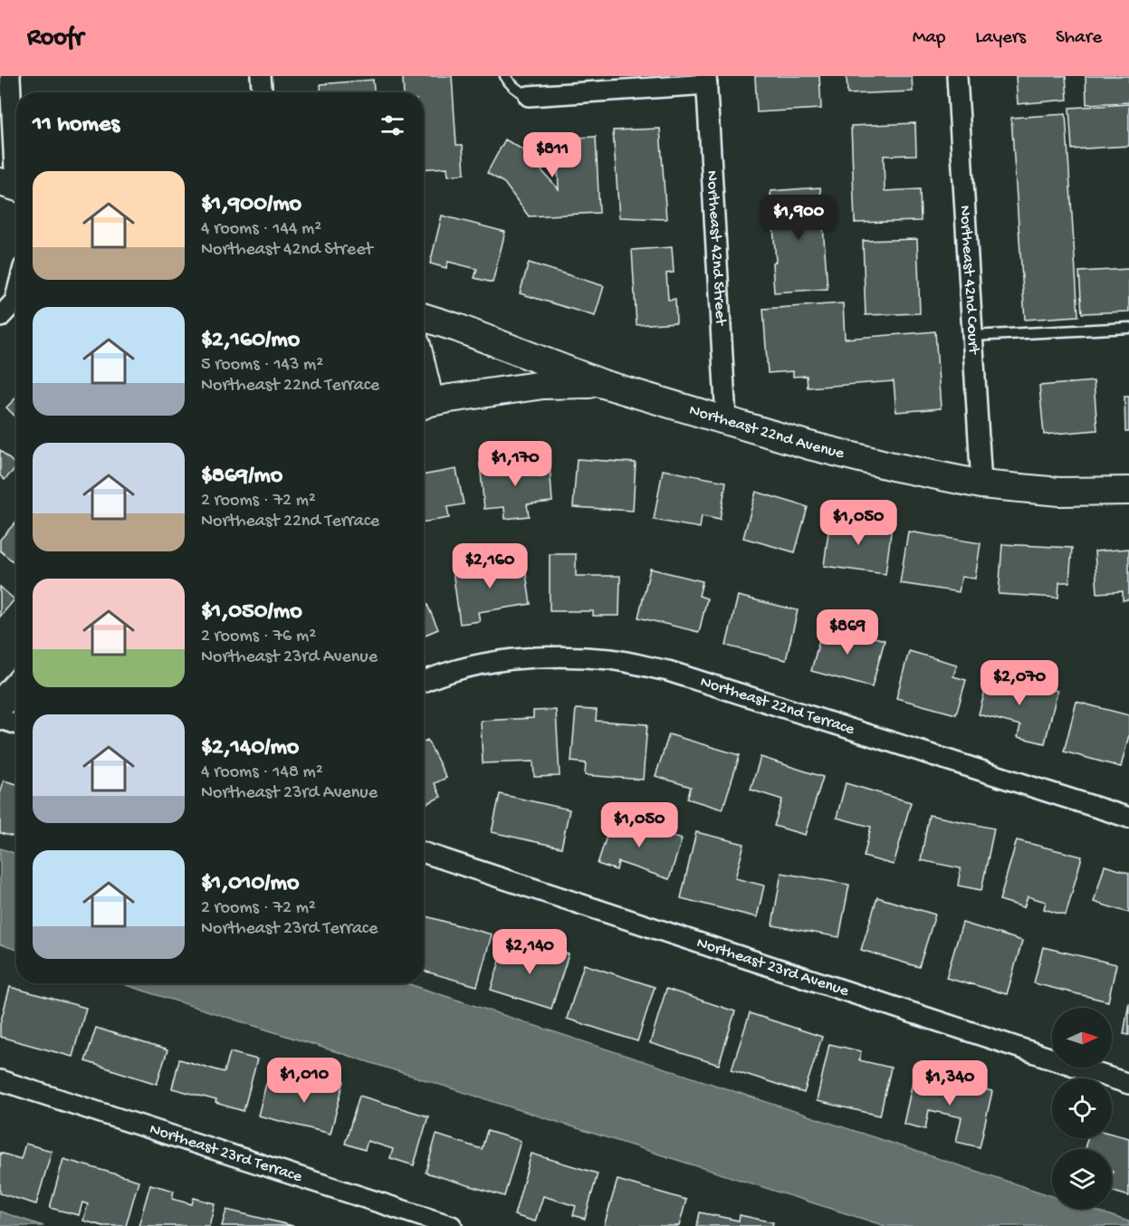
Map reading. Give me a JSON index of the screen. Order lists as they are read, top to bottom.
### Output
{
  "streets": {
    "street": [
      "Northeast 42nd Street",
      "Northeast 42nd Court",
      "Northeast 22nd Avenue",
      "Northeast 22nd Terrace",
      "Northeast 23rd Avenue",
      "Northeast 23rd Terrace"
    ]
  },
  "crossings": [
    ["Northeast 42nd Street", "Northeast 22nd Avenue"],
    ["Northeast 42nd Court", "Northeast 22nd Avenue"]
  ],
  "north": "right",
  "page": {
    "header": "Roofr",
    "nav": ["Map", "Layers", "Share"],
    "heading": "11 homes",
    "price": [
      "$811",
      "$1,900",
      "$1,170",
      "$1,050",
      "$2,160",
      "$869",
      "$2,070",
      "$1,050",
      "$2,140",
      "$1,010",
      "$1,340"
    ],
    "list": [
      {
        "name": "$1,900/mo",
        "note": "4 rooms · 144 m² · Northeast 42nd Street"
      },
      {
        "name": "$2,160/mo",
        "note": "5 rooms · 143 m² · Northeast 22nd Terrace"
      },
      {
        "name": "$869/mo",
        "note": "2 rooms · 72 m² · Northeast 22nd Terrace"
      },
      {
        "name": "$1,050/mo",
        "note": "2 rooms · 76 m² · Northeast 23rd Avenue"
      },
      {
        "name": "$2,140/mo",
        "note": "4 rooms · 148 m² · Northeast 23rd Avenue"
      },
      {
        "name": "$1,010/mo",
        "note": "2 rooms · 72 m² · Northeast 23rd Terrace"
      }
    ]
  }
}
